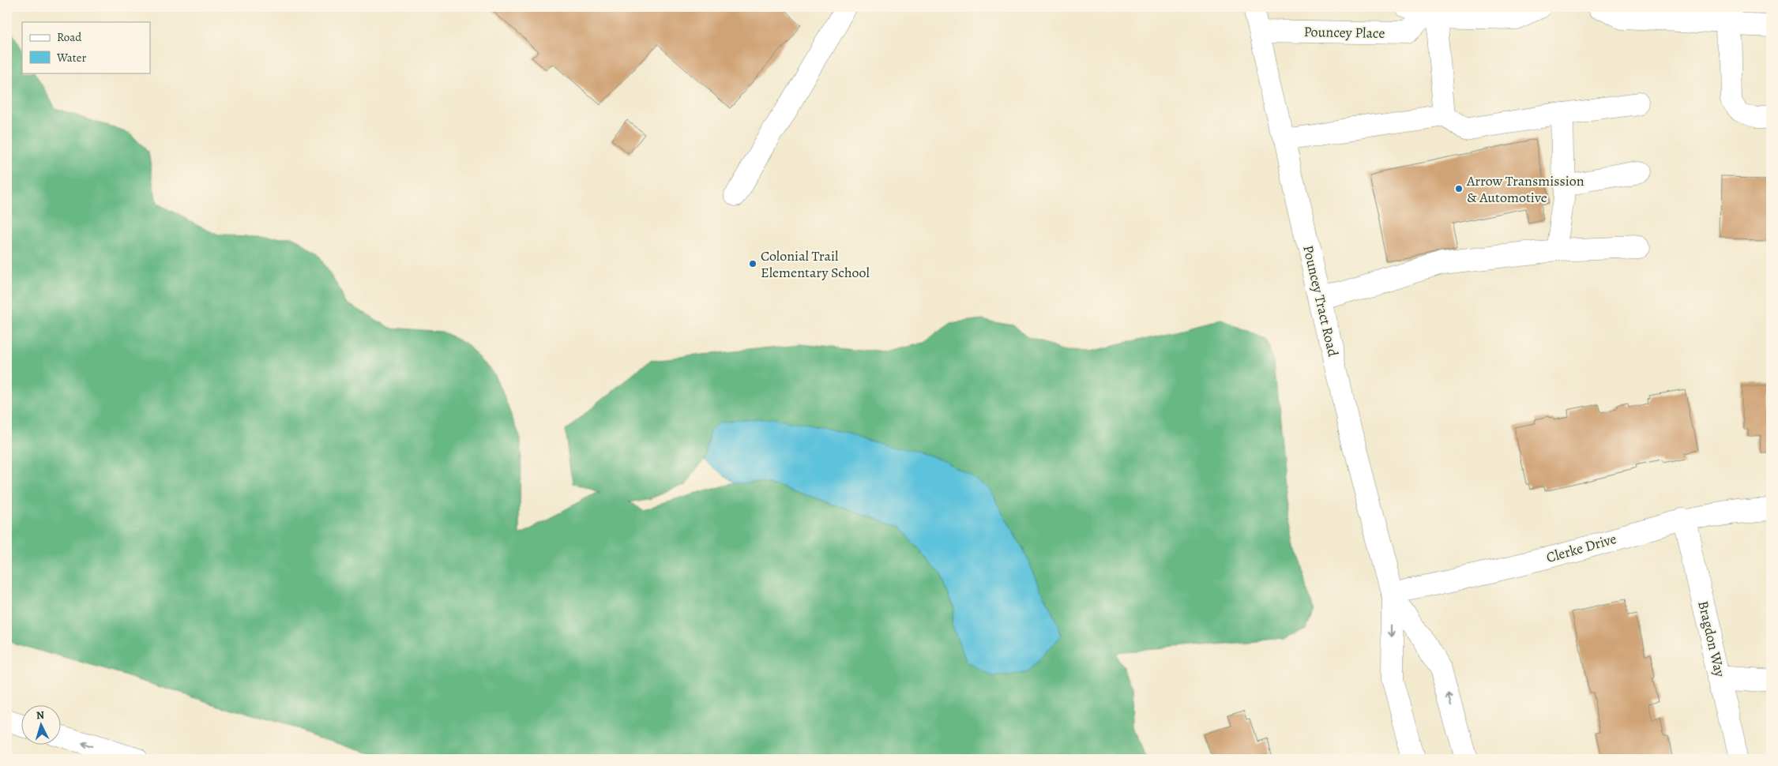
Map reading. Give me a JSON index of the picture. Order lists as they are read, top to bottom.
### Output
{
  "streets": {
    "main road": [
      "Pouncey Place",
      "Pouncey Tract Road",
      "Clerke Drive",
      "Bragdon Way"
    ]
  },
  "crossings": [
    ["Pouncey Place", "Pouncey Tract Road"],
    ["Pouncey Tract Road", "Clerke Drive"],
    ["Clerke Drive", "Bragdon Way"]
  ],
  "places": ["Arrow Transmission & Automotive", "Colonial Trail Elementary School"],
  "legend": ["Road", "Water"],
  "north": "top"
}
